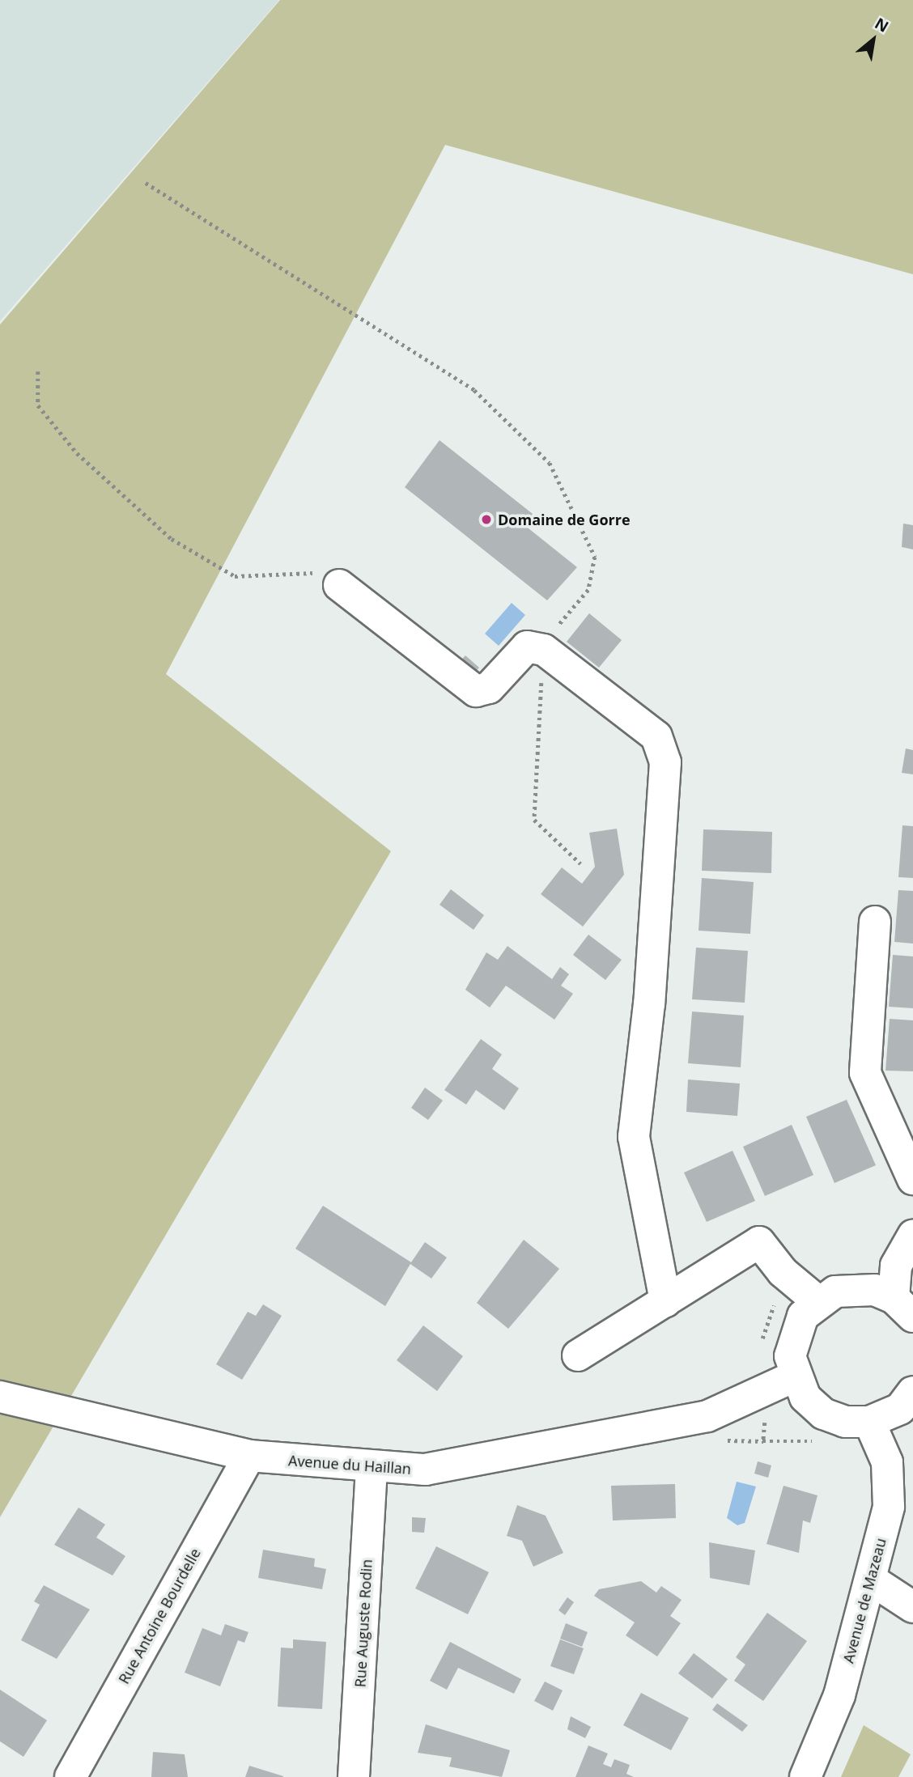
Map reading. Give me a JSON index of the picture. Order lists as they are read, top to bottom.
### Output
{
  "streets": {
    "street": [
      "Avenue du Haillan",
      "Avenue de Mazeau",
      "Rue Antoine Bourdelle",
      "Rue Auguste Rodin"
    ]
  },
  "crossings": [
    ["Avenue du Haillan", "Rue Antoine Bourdelle"],
    ["Avenue du Haillan", "Rue Auguste Rodin"]
  ],
  "places": ["Domaine de Gorre"],
  "north": "top right"
}
